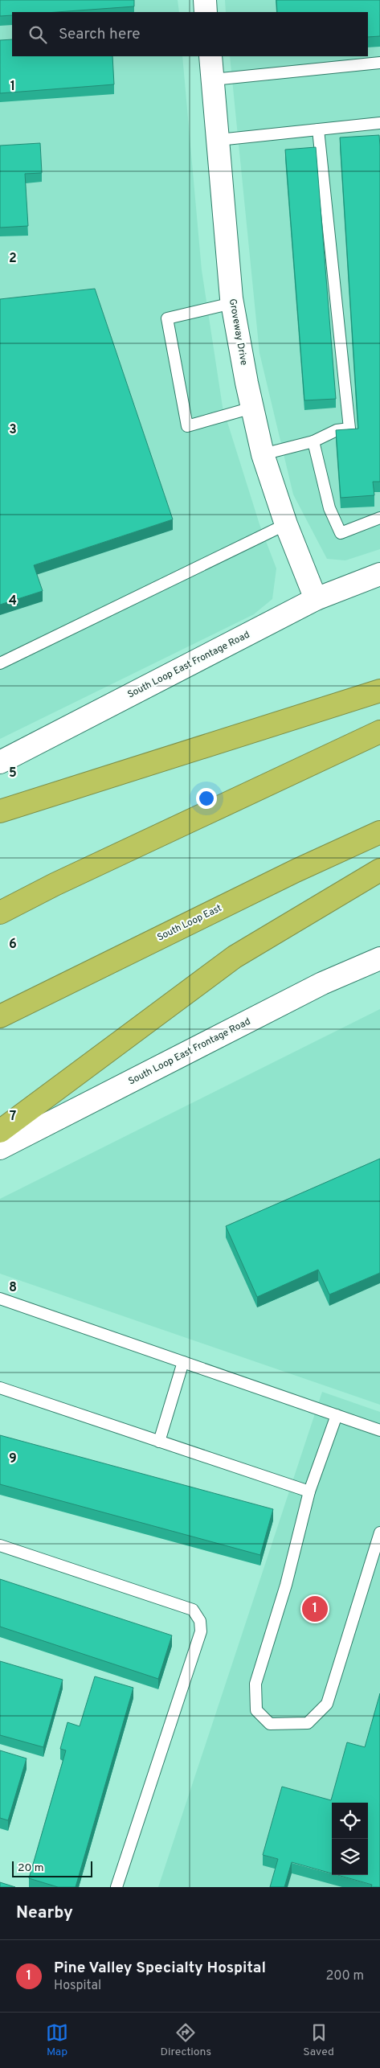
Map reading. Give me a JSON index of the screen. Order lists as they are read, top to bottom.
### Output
{
  "streets": {
    "highway": ["South Loop East"],
    "main road": ["Groveway Drive", "South Loop East Frontage Road"]
  },
  "crossings": [
    ["Groveway Drive", "South Loop East Frontage Road"]
  ],
  "scale_bar": "20 m",
  "page": {
    "search": "Search here",
    "pins": "1",
    "scale": "20 m",
    "heading": "Nearby",
    "list": [
      {
        "mark": "1",
        "name": "Pine Valley Specialty Hospital",
        "note": "Hospital",
        "value": "200 m"
      }
    ],
    "nav": ["Map", "Directions", "Saved"]
  },
  "grid": {
    "rows": [
      "1",
      "2",
      "3",
      "4",
      "5",
      "6",
      "7",
      "8",
      "9"
    ]
  }
}
